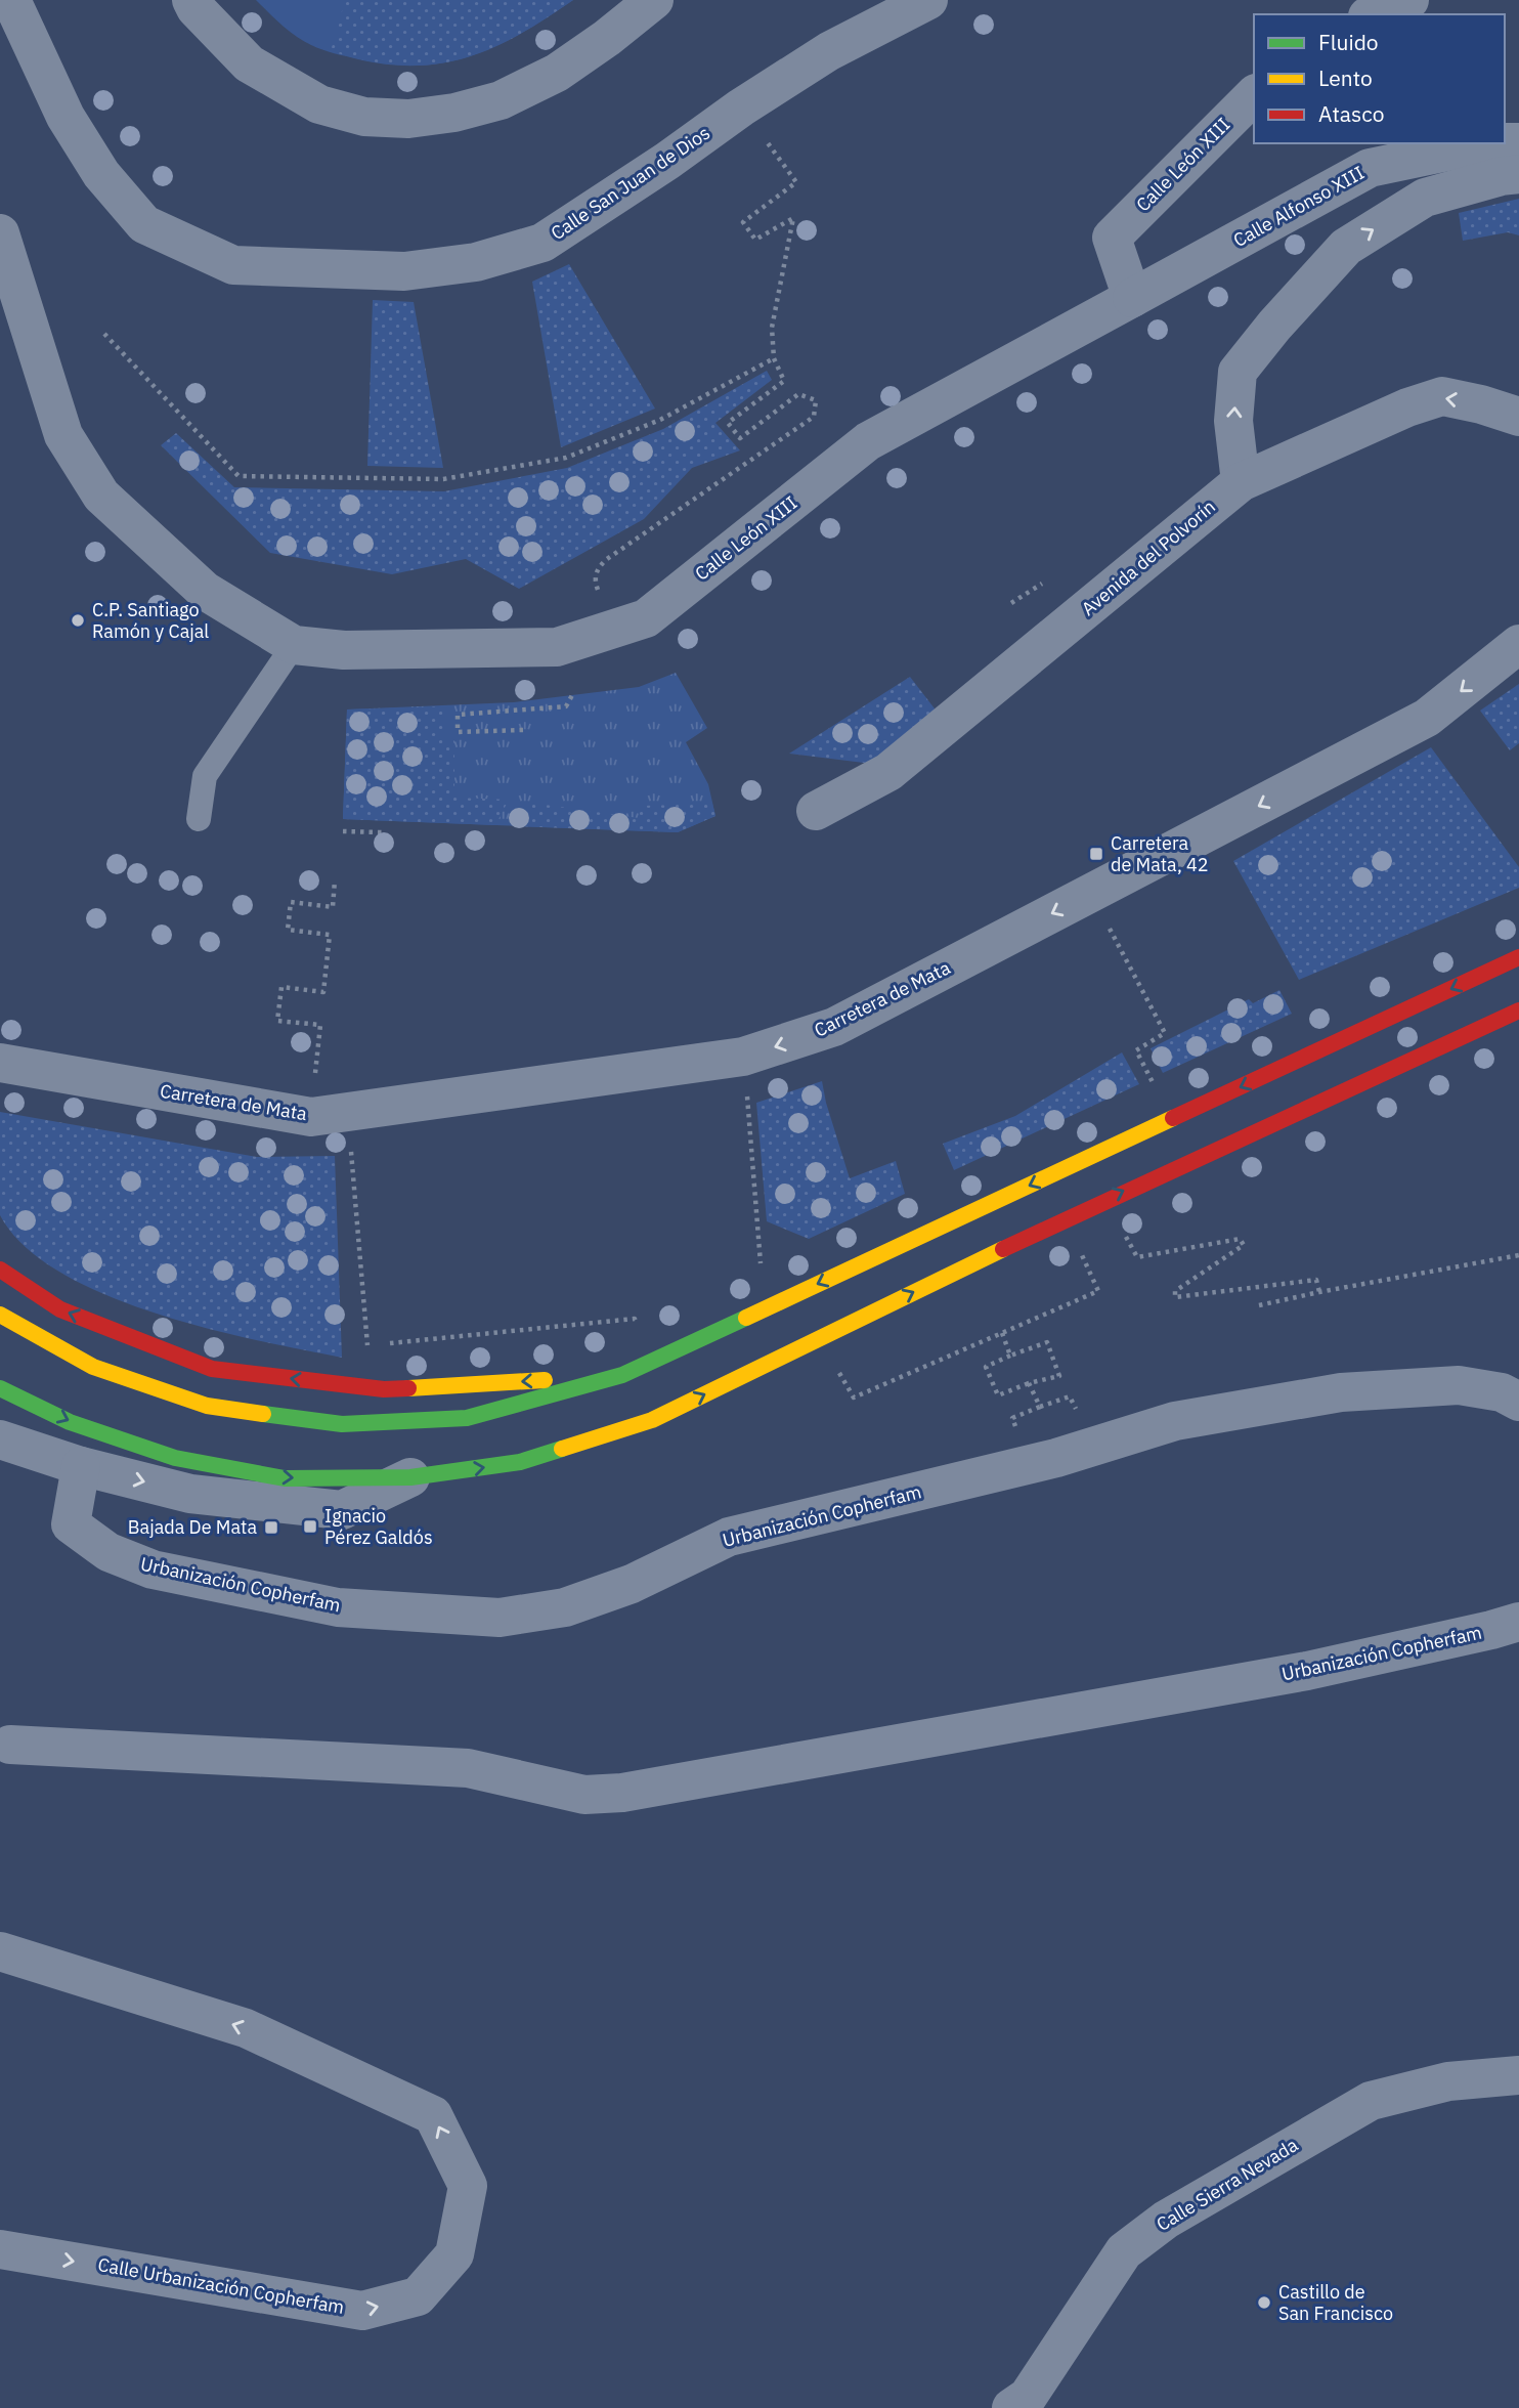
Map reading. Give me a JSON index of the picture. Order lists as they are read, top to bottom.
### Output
{
  "streets": {
    "street": [
      "Calle León XIII",
      "Calle San Juan de Dios",
      "Calle Alfonso XIII",
      "Avenida del Polvorín",
      "Carretera de Mata",
      "Urbanización Copherfam",
      "Calle Sierra Nevada",
      "Calle Urbanización Copherfam"
    ]
  },
  "crossings": [
    ["Calle León XIII", "Calle Alfonso XIII"]
  ],
  "places": {
    "other": ["C.P. Santiago Ramón y Cajal", "Castillo de San Francisco"],
    "transit": ["Carretera de Mata, 42", "Ignacio Pérez Galdós", "Bajada De Mata"]
  },
  "legend": ["Fluido", "Lento", "Atasco"]
}
